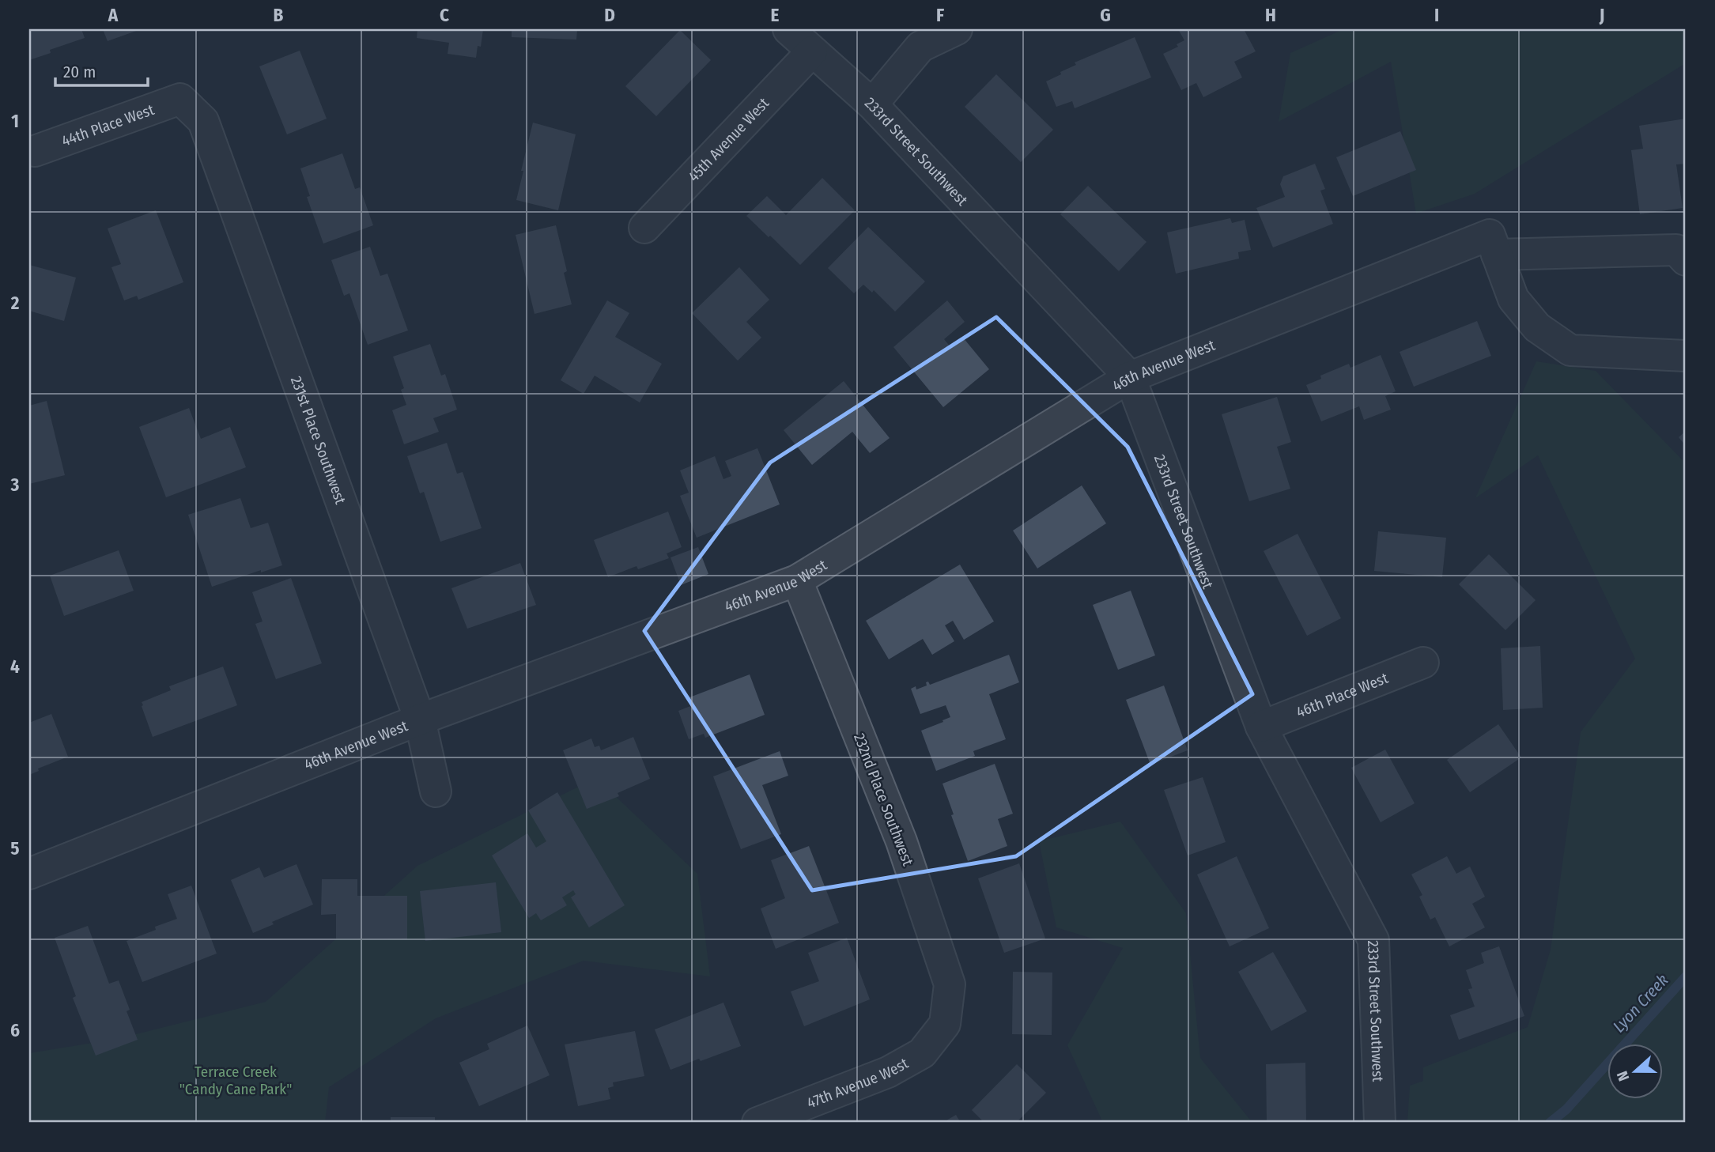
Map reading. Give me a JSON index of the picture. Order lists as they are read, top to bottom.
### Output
{
  "streets": {
    "street": [
      "44th Place West",
      "45th Avenue West",
      "233rd Street Southwest",
      "46th Avenue West",
      "231st Place Southwest",
      "46th Place West",
      "232nd Place Southwest",
      "47th Avenue West"
    ]
  },
  "crossings": [
    ["44th Place West", "231st Place Southwest"],
    ["45th Avenue West", "233rd Street Southwest"],
    ["233rd Street Southwest", "46th Avenue West"],
    ["233rd Street Southwest", "46th Place West"],
    ["46th Avenue West", "231st Place Southwest"],
    ["46th Avenue West", "232nd Place Southwest"],
    ["232nd Place Southwest", "47th Avenue West"]
  ],
  "water": ["Lyon Creek"],
  "parks": ["Terrace Creek \"Candy Cane Park\""],
  "scale_bar": "20 m",
  "north": "left",
  "grid": {
    "columns": [
      "A",
      "B",
      "C",
      "D",
      "E",
      "F",
      "G",
      "H",
      "I",
      "J"
    ],
    "rows": [
      "1",
      "2",
      "3",
      "4",
      "5",
      "6"
    ]
  }
}
